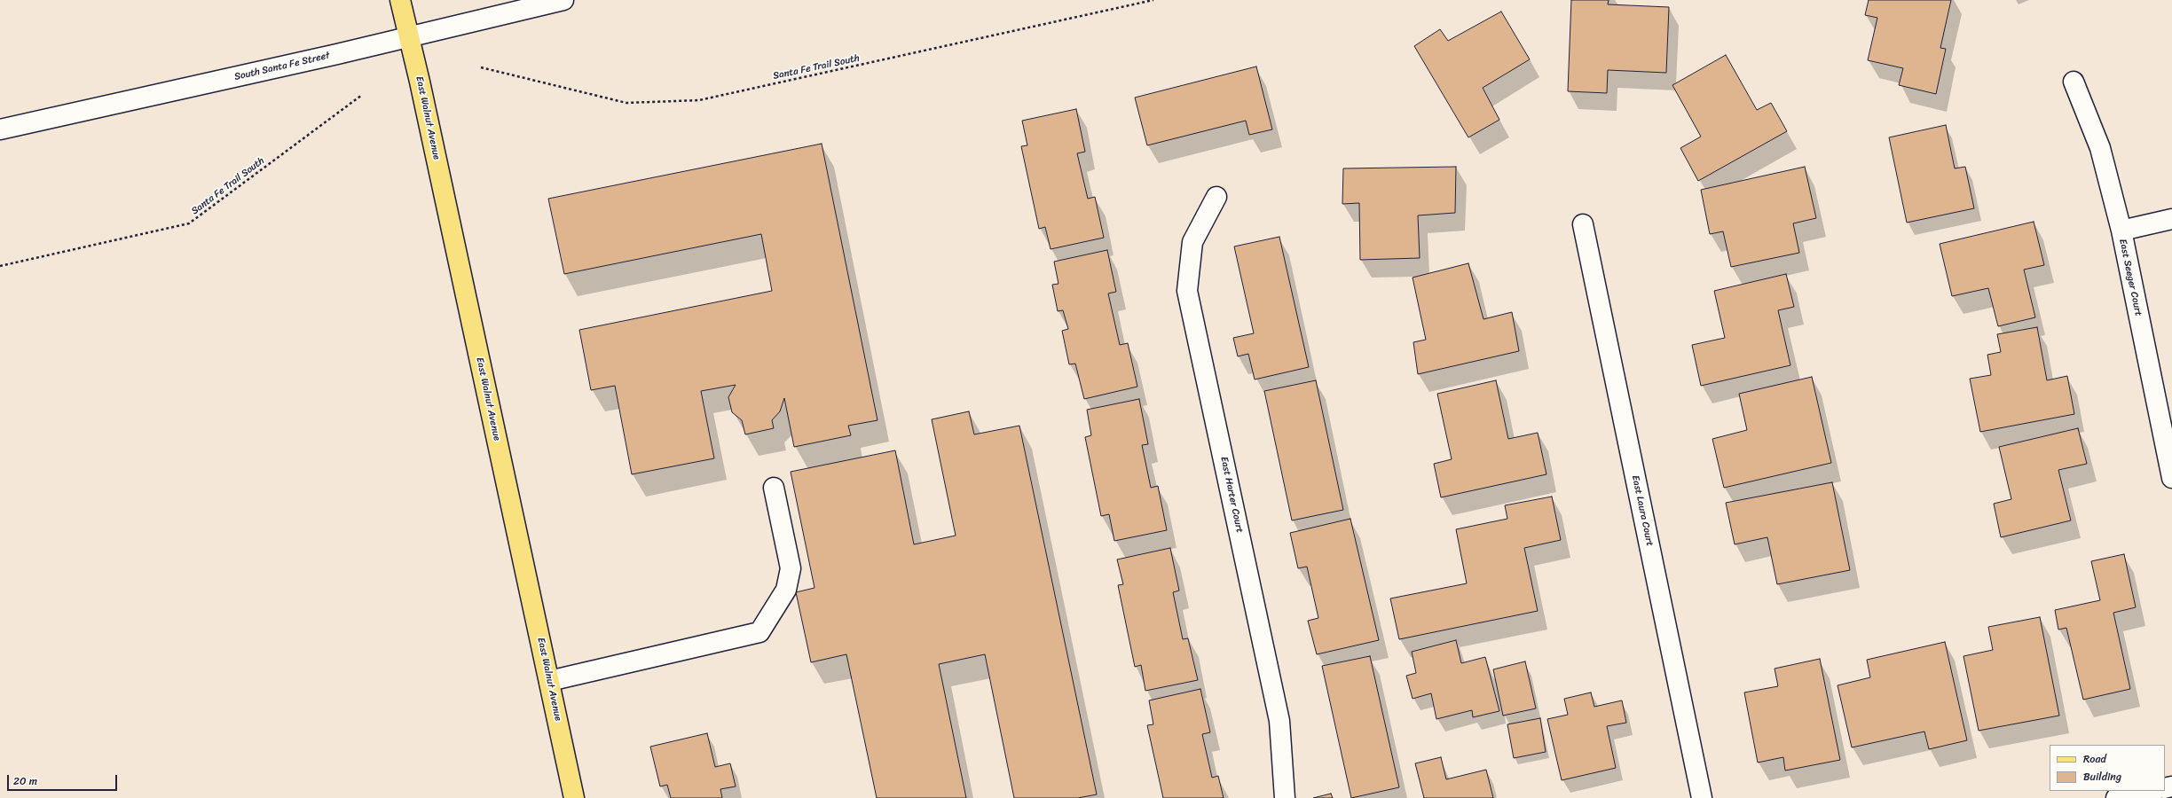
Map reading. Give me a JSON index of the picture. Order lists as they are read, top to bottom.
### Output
{
  "streets": {
    "main road": ["East Walnut Avenue"],
    "street": [
      "South Santa Fe Street",
      "East Seeger Court",
      "East Harter Court",
      "East Laura Court"
    ],
    "path": ["Santa Fe Trail South"]
  },
  "crossings": [
    ["South Santa Fe Street", "East Walnut Avenue"]
  ],
  "legend": ["Road", "Building"],
  "scale_bar": "20 m"
}
